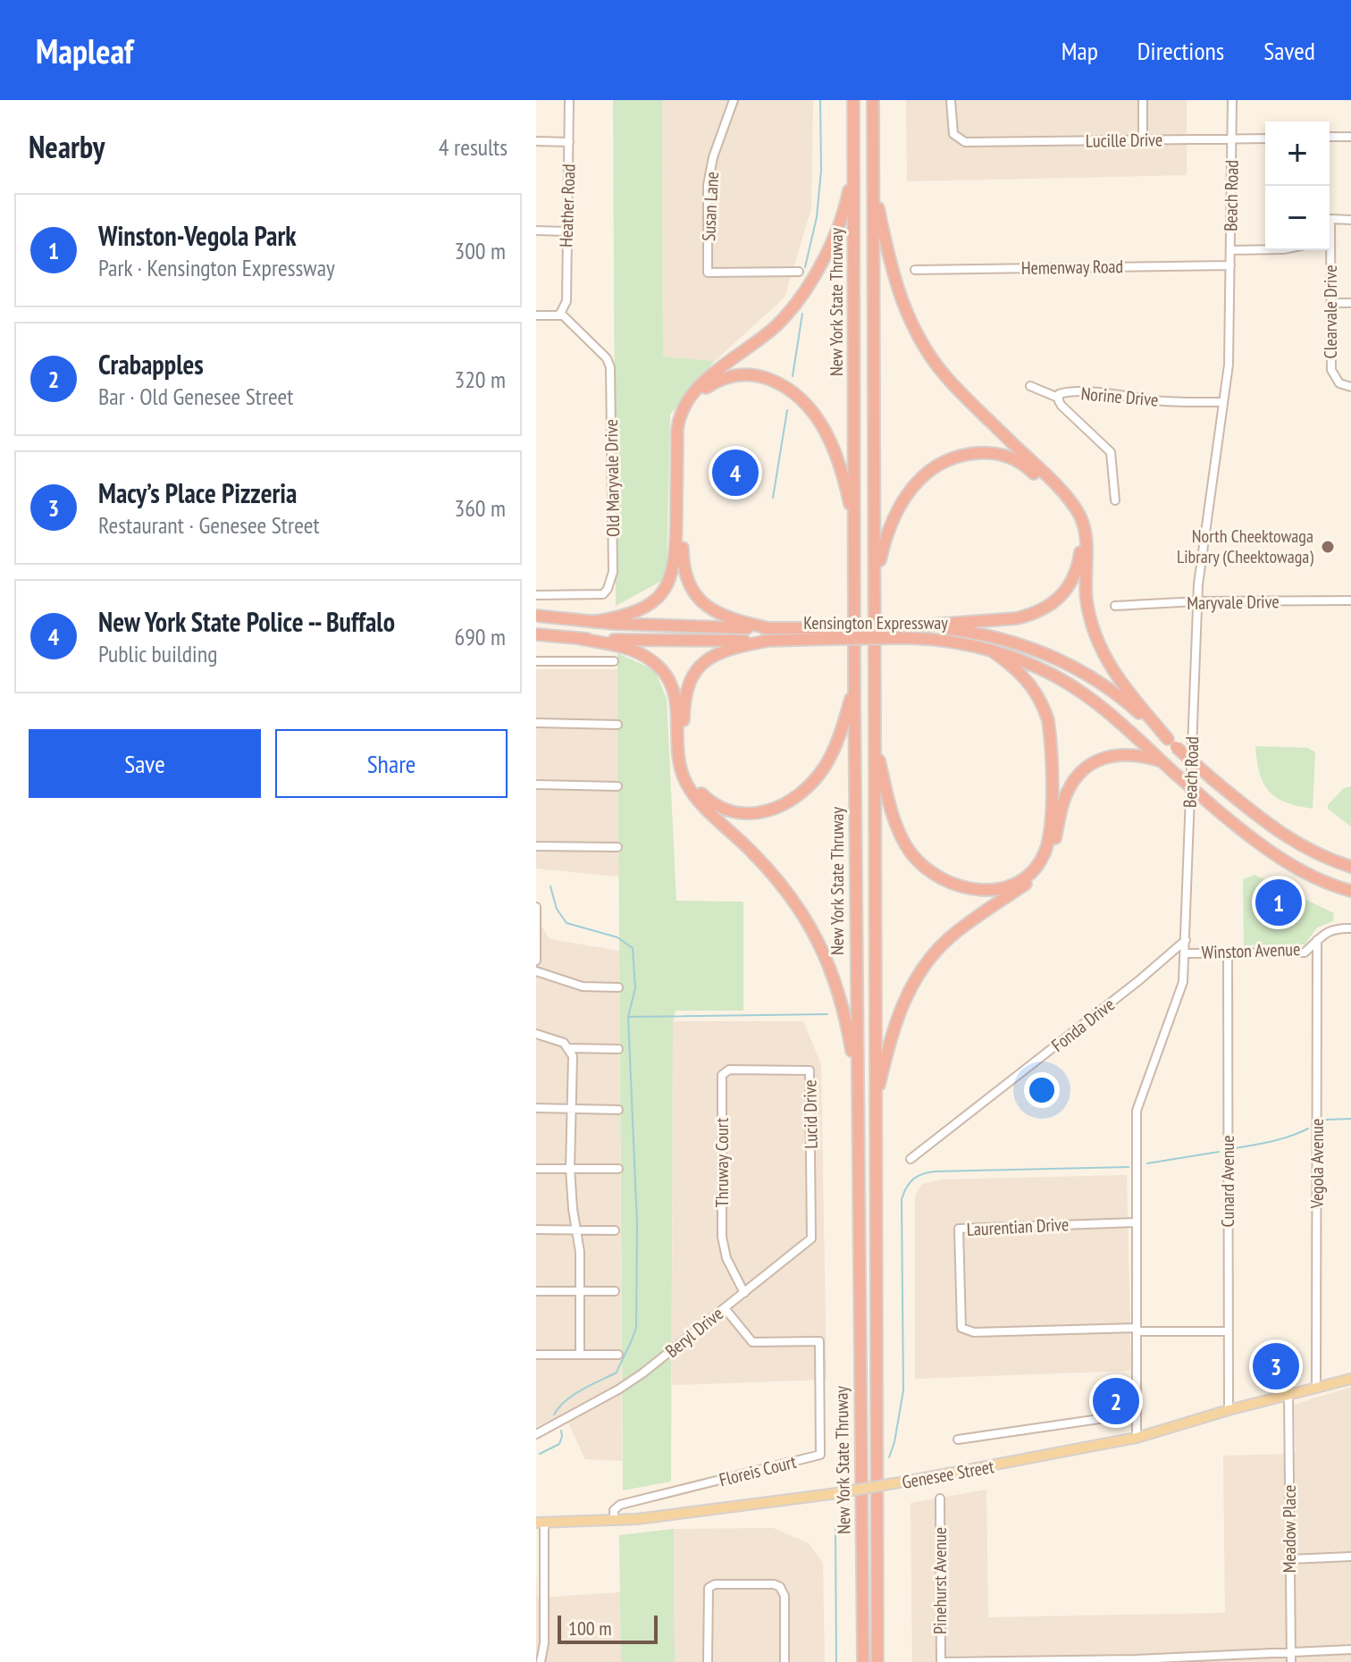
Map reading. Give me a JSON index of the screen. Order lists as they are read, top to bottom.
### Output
{
  "streets": {
    "highway": ["New York State Thruway", "Kensington Expressway"],
    "main road": ["Genesee Street"],
    "street": [
      "Lucille Drive",
      "Beach Road",
      "Heather Road",
      "Susan Lane",
      "Hemenway Road",
      "Clearvale Drive",
      "Norine Drive",
      "Old Maryvale Drive",
      "Maryvale Drive",
      "Winston Avenue",
      "Fonda Drive",
      "Lucid Drive",
      "Thruway Court",
      "Vegola Avenue",
      "Cunard Avenue",
      "Laurentian Drive",
      "Beryl Drive",
      "Floreis Court",
      "Meadow Place",
      "Pinehurst Avenue"
    ]
  },
  "crossings": [
    ["Lucille Drive", "Beach Road"],
    ["Beach Road", "Hemenway Road"],
    ["Beach Road", "Norine Drive"],
    ["Beach Road", "Maryvale Drive"],
    ["Beach Road", "Winston Avenue"],
    ["Beach Road", "Fonda Drive"],
    ["Beach Road", "Laurentian Drive"],
    ["Beach Road", "Genesee Street"],
    ["Heather Road", "Old Maryvale Drive"],
    ["Winston Avenue", "Vegola Avenue"],
    ["Winston Avenue", "Cunard Avenue"],
    ["Lucid Drive", "Thruway Court"],
    ["Lucid Drive", "Beryl Drive"],
    ["Thruway Court", "Beryl Drive"],
    ["Vegola Avenue", "Genesee Street"],
    ["Cunard Avenue", "Genesee Street"],
    ["Beryl Drive", "Floreis Court"],
    ["Floreis Court", "Genesee Street"],
    ["Genesee Street", "Meadow Place"]
  ],
  "places": ["North Cheektowaga Library (Cheektowaga)"],
  "scale_bar": "100 m",
  "page": {
    "header": "Mapleaf",
    "nav": ["Map", "Directions", "Saved"],
    "heading": ["Nearby", "4 results"],
    "map_buttons": ["+", "−"],
    "list": [
      {
        "mark": "1",
        "name": "Winston-Vegola Park",
        "note": "Park · Kensington Expressway",
        "value": "300 m"
      },
      {
        "mark": "2",
        "name": "Crabapples",
        "note": "Bar · Old Genesee Street",
        "value": "320 m"
      },
      {
        "mark": "3",
        "name": "Macy’s Place Pizzeria",
        "note": "Restaurant · Genesee Street",
        "value": "360 m"
      },
      {
        "mark": "4",
        "name": "New York State Police -- Buffalo",
        "note": "Public building",
        "value": "690 m"
      }
    ],
    "pins": [
      "4",
      "1",
      "3",
      "2"
    ],
    "buttons": ["Save", "Share"],
    "scale": "100 m"
  }
}
